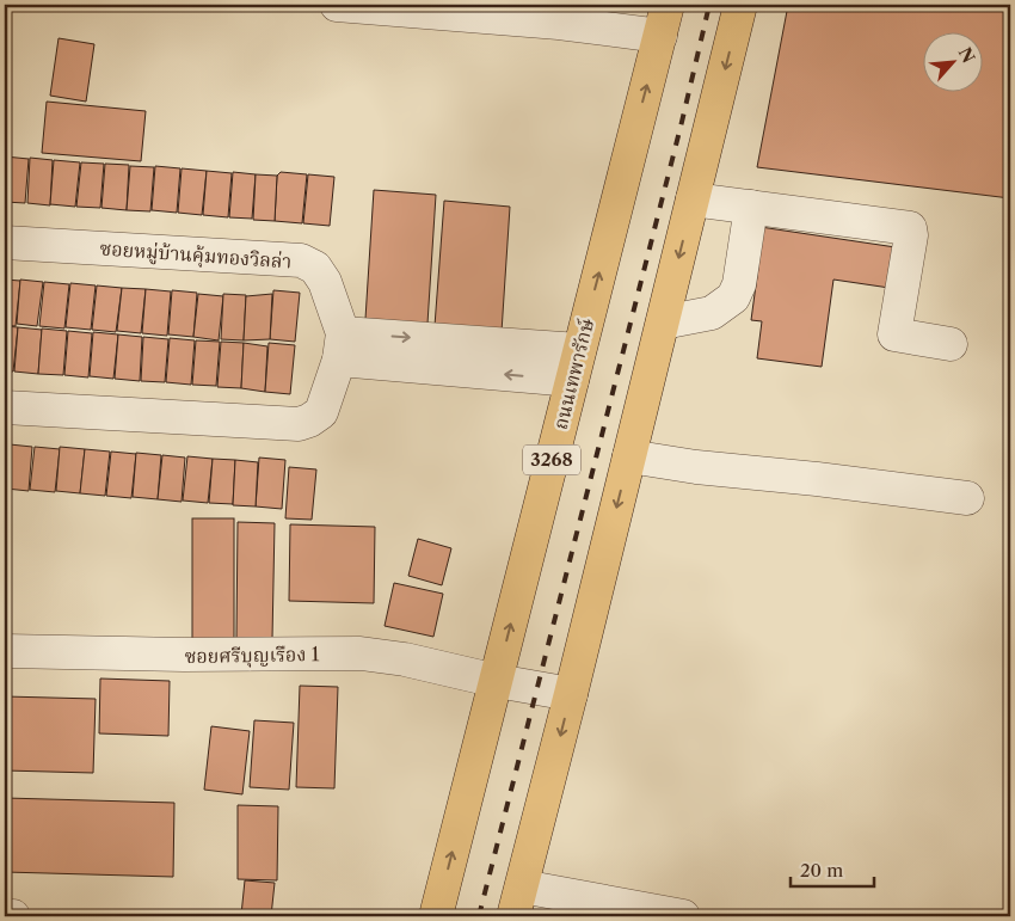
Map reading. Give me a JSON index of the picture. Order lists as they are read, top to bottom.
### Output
{
  "streets": {
    "main road": ["ถนนเทพารักษ์", "3268"],
    "street": ["ซอยหมู่บ้านคุ้มทองวิลล่า", "ซอยศรีบุญเรือง 1"]
  },
  "crossings": [
    ["ถนนเทพารักษ์", "ซอยศรีบุญเรือง 1"]
  ],
  "scale_bar": "20 m",
  "north": "top right"
}
